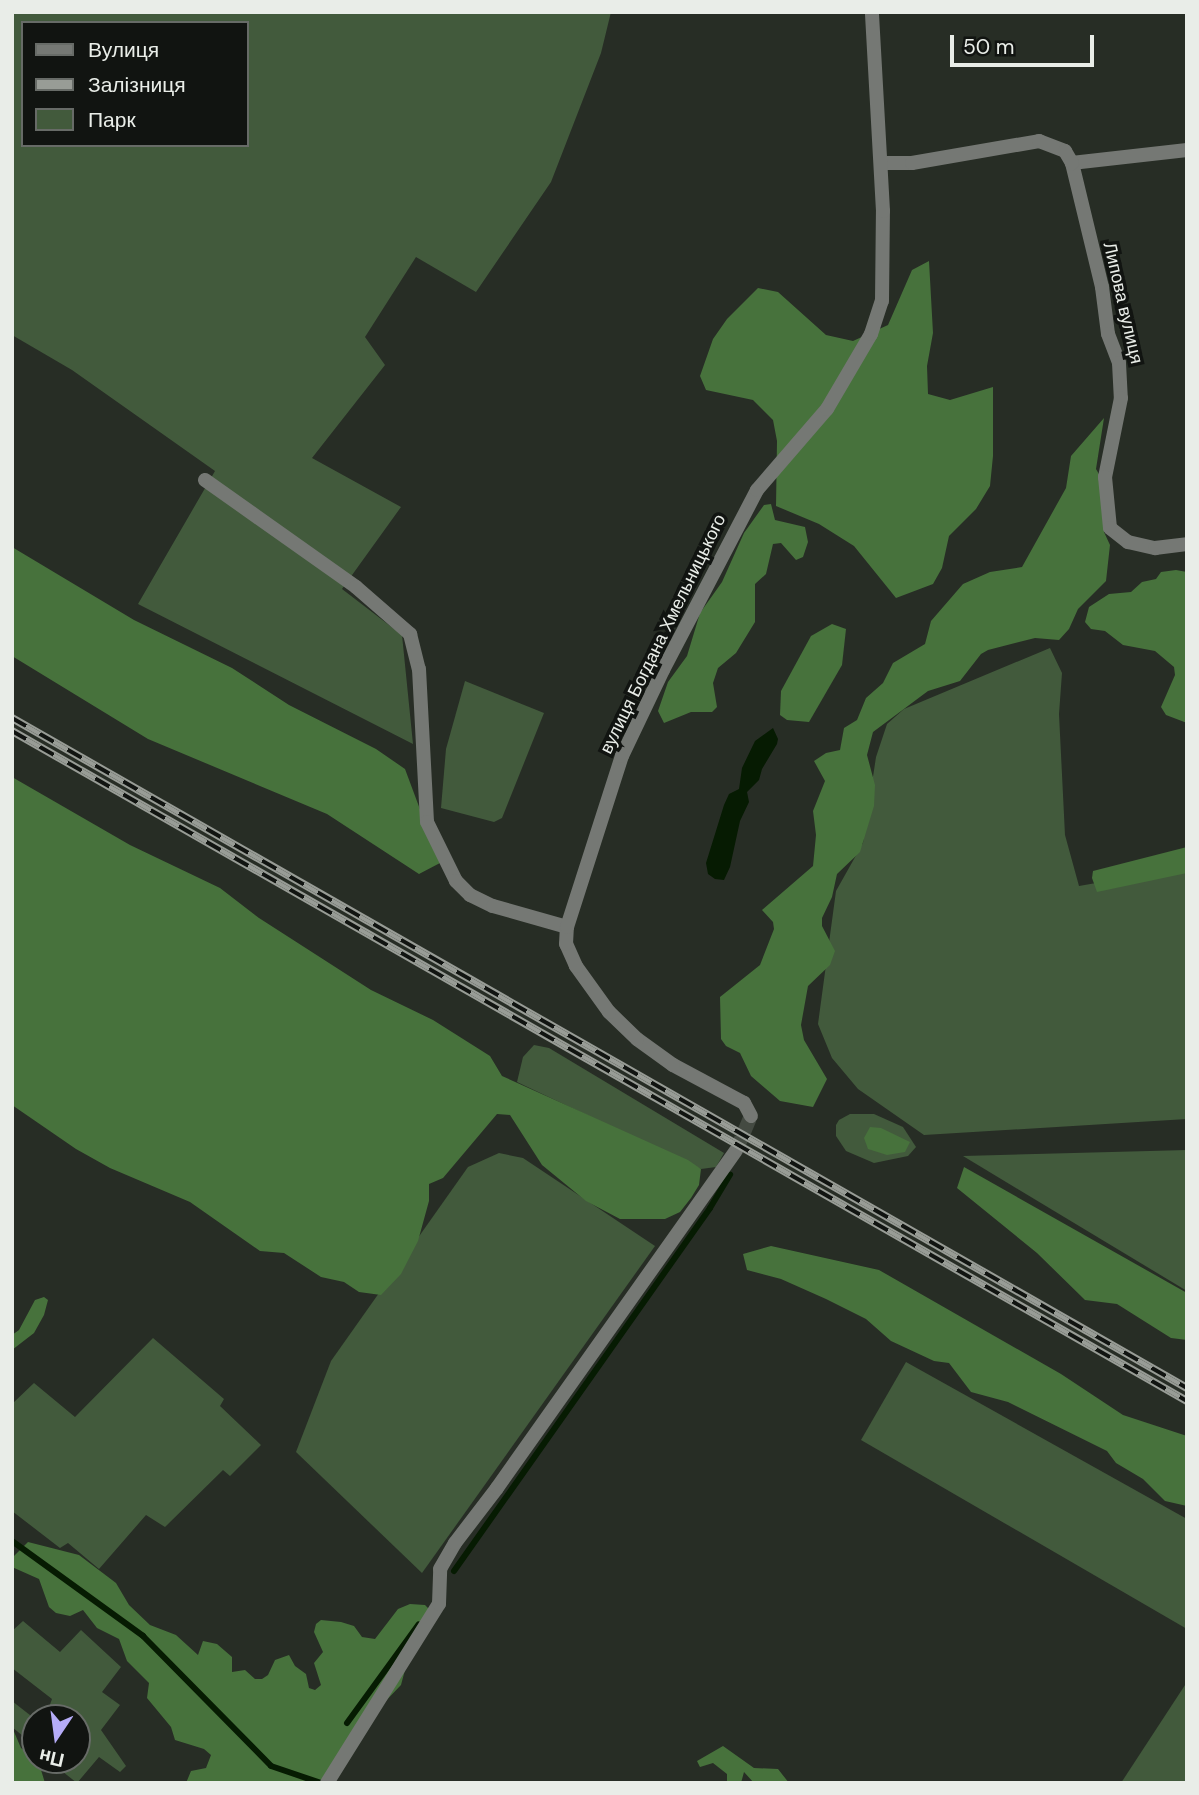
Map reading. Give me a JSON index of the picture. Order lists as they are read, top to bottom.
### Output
{
  "streets": {
    "street": ["Липова вулиця", "вулиця Богдана Хмельницького"]
  },
  "legend": ["Вулиця", "Залізниця", "Парк"],
  "scale_bar": "50 m",
  "north": "bottom"
}
